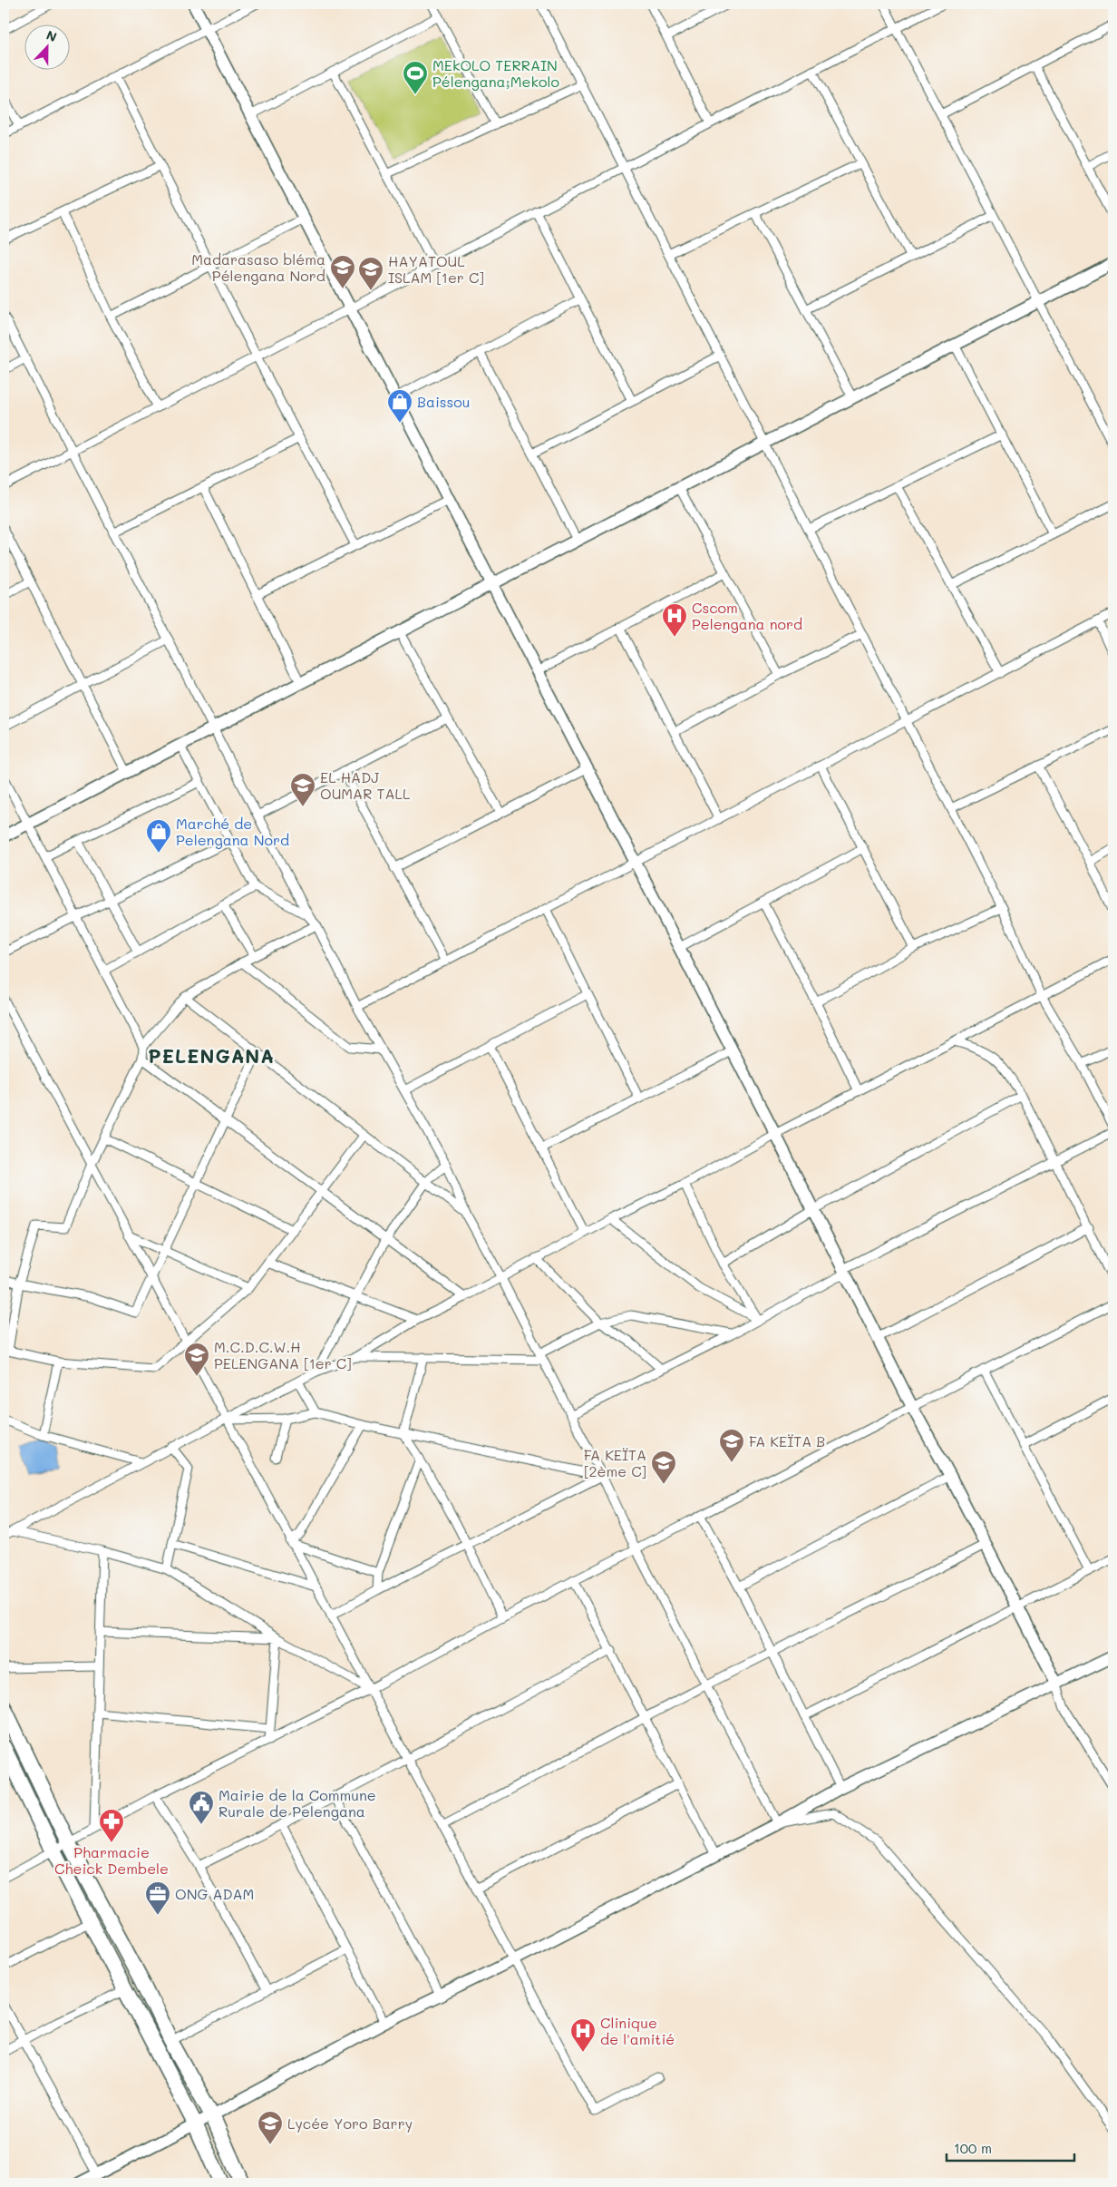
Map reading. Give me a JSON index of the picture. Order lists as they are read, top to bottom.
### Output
{
  "districts": ["PELENGANA"],
  "places": {
    "sports": ["MEkOLO TERRAIN Pélengana;Mekolo"],
    "school or university": [
      "Madarasaso bléma Pélengana Nord",
      "HAYATOUL ISLAM [1er C]",
      "EL HADJ OUMAR TALL",
      "M.C.D.C.W.H PELENGANA [1er C]",
      "FA KEÏTA B",
      "FA KEÏTA [2ème C]",
      "Lycée Yoro Barry"
    ],
    "shop": ["Baissou", "Marché de Pelengana Nord"],
    "hospital": ["Cscom Pelengana nord", "Clinique de l'amitié"],
    "public building": ["Mairie de la Commune Rurale de Pelengana"],
    "pharmacy": ["Pharmacie Cheick Dembele"],
    "office": ["ONG ADAM"]
  },
  "scale_bar": "100 m",
  "north": "top"
}
